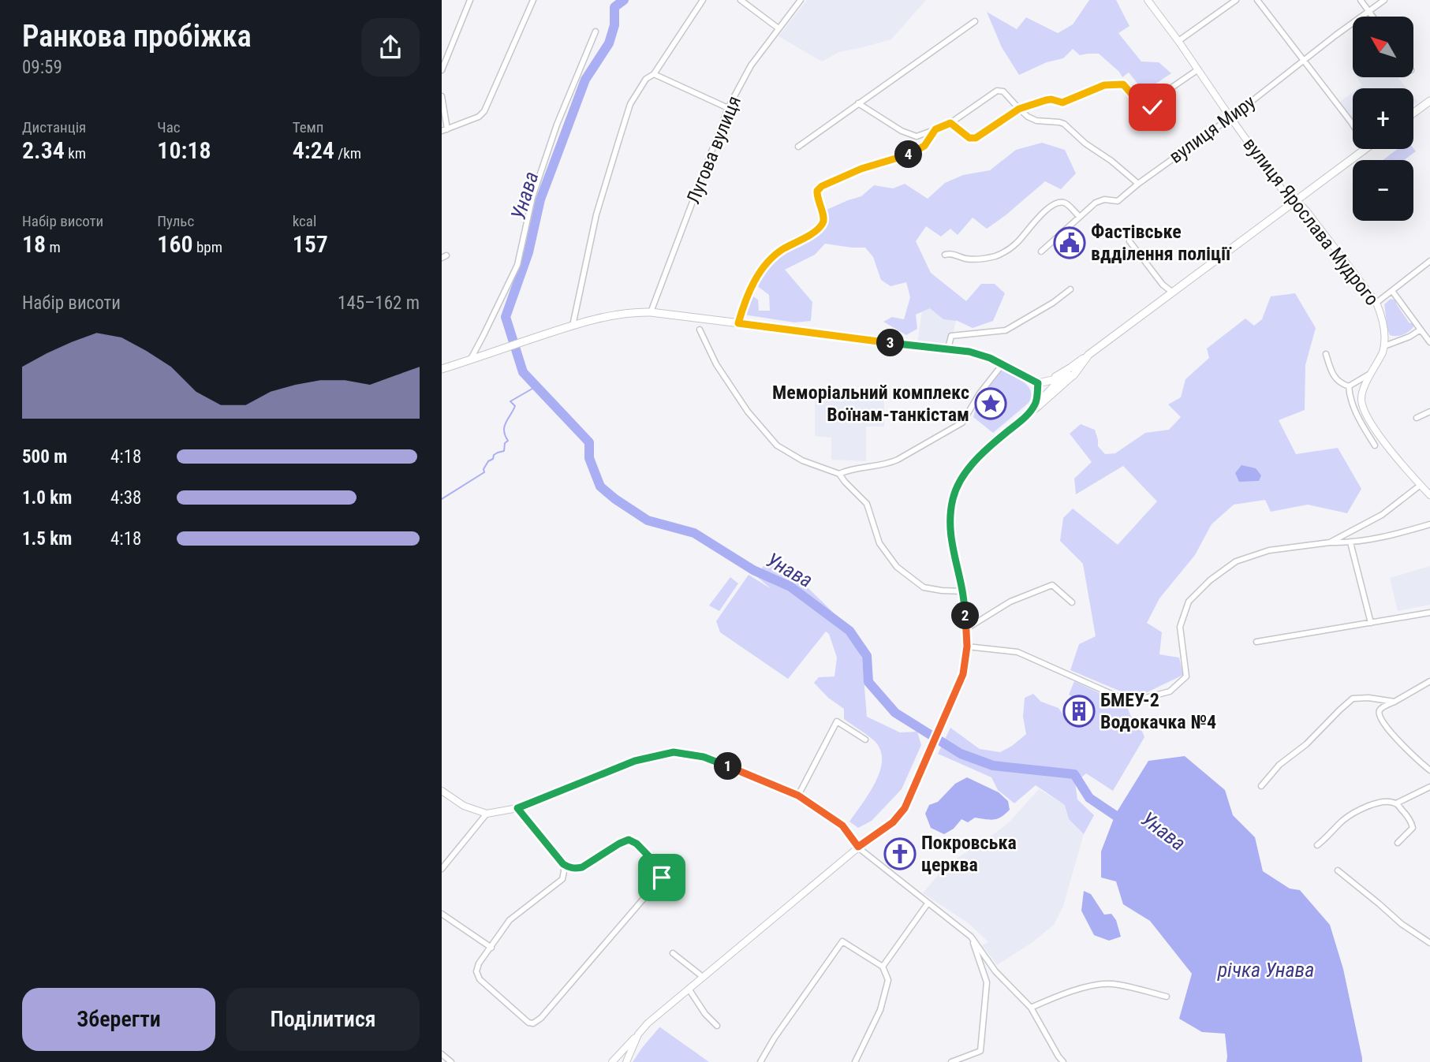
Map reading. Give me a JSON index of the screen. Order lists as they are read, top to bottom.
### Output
{
  "streets": {
    "street": ["вулиця Миру", "Лугова вулиця", "вулиця Ярослава Мудрого"]
  },
  "crossings": [
    ["вулиця Миру", "вулиця Ярослава Мудрого"]
  ],
  "water": ["Унава", "річка Унава"],
  "places": {
    "public building": ["Фастівське вдділення поліції"],
    "place": ["Меморіальний комплекс Воїнам-танкістам"],
    "building": ["БМЕУ-2 Водокачка №4"],
    "church": ["Покровська церква"]
  },
  "north": "top left",
  "page": {
    "heading": ["Ранкова пробіжка", "09:59"],
    "map_buttons": ["+", "−"],
    "stats": [
      ["Дистанція", "2.34 km"],
      ["Час", "10:18"],
      ["Темп", "4:24 /km"],
      ["Набір висоти", "18 m"],
      ["Пульс", "160 bpm"],
      ["kcal", "157"]
    ],
    "pins": [
      "4",
      "3",
      "2",
      "1"
    ],
    "chart": ["Набір висоти", "145–162 m"],
    "list": [
      {
        "name": "500 m",
        "note": "4:18"
      },
      {
        "name": "1.0 km",
        "note": "4:38"
      },
      {
        "name": "1.5 km",
        "note": "4:18"
      }
    ],
    "buttons": ["Зберегти", "Поділитися"]
  }
}
